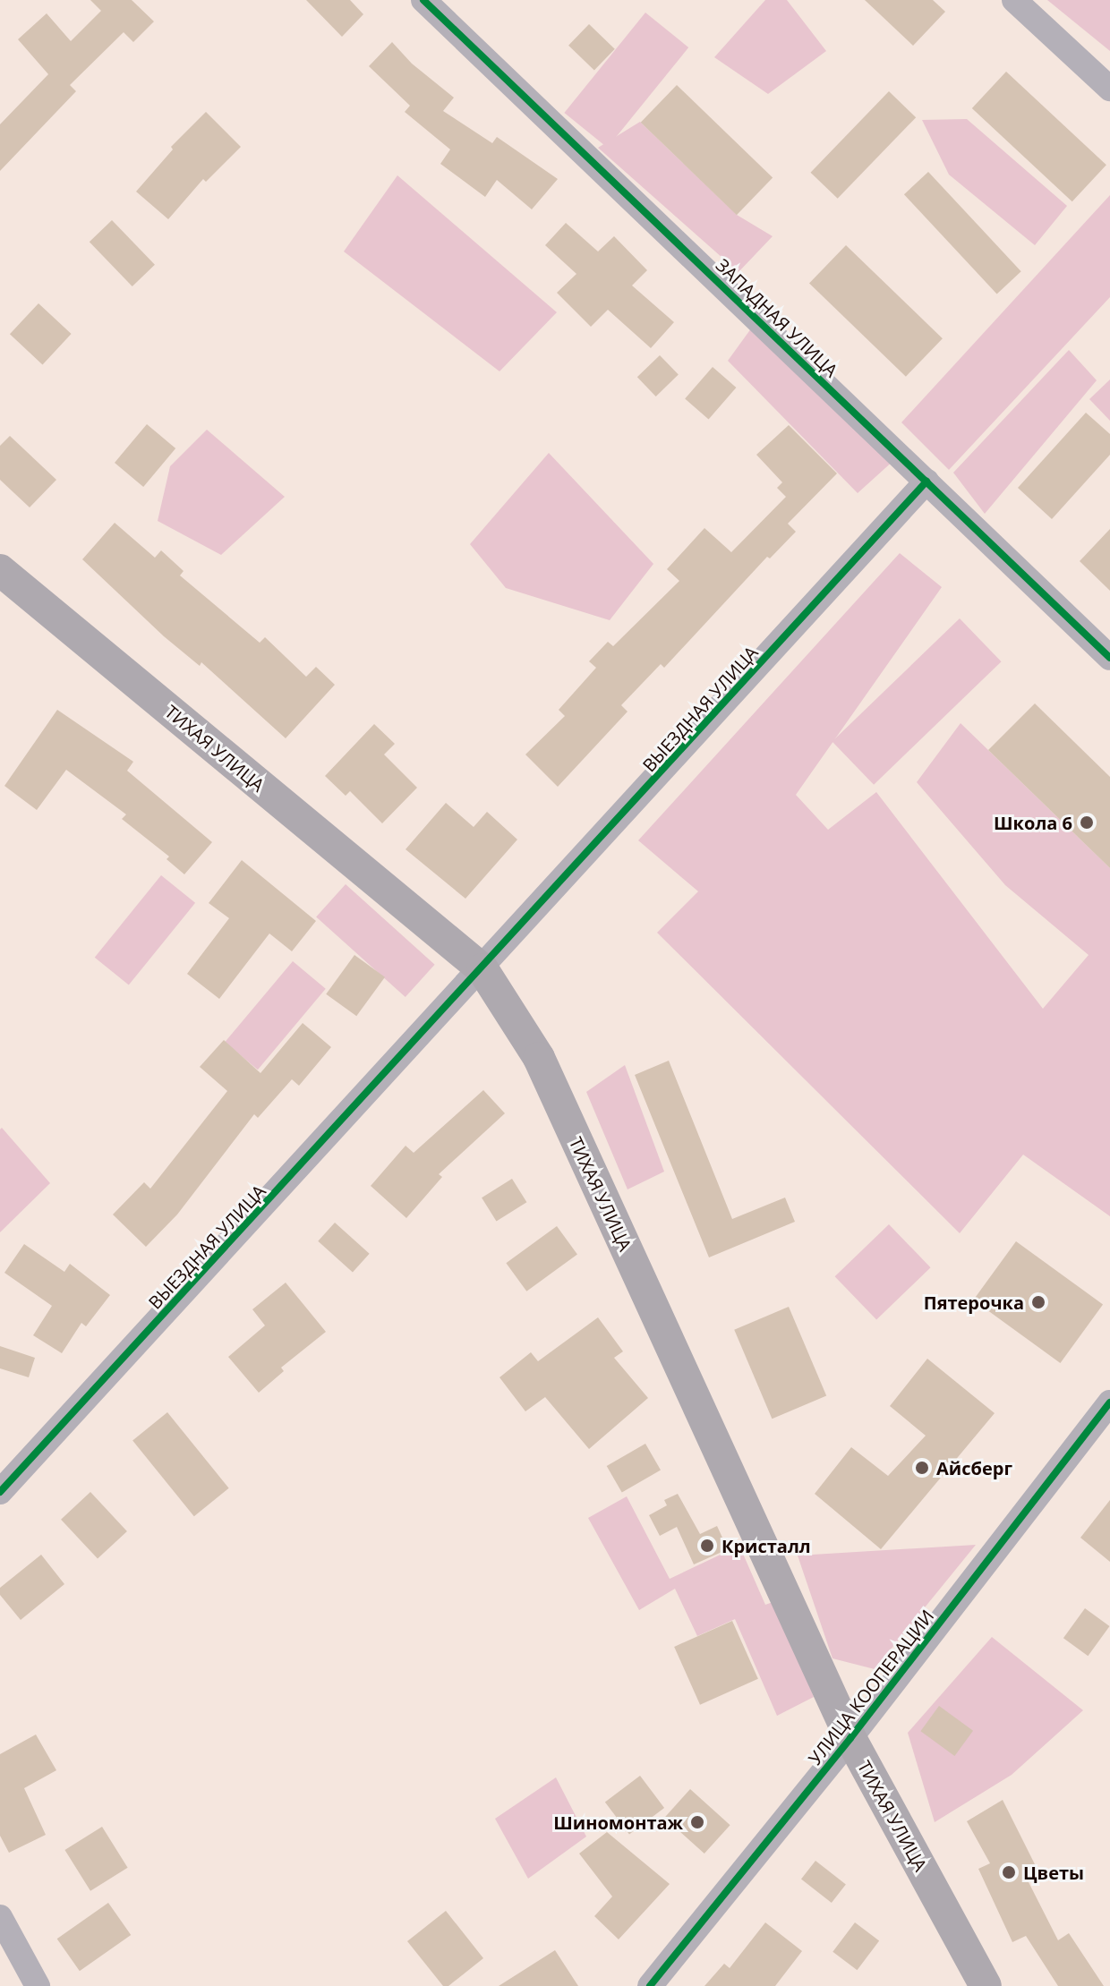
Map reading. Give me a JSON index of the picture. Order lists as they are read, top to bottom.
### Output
{
  "streets": {
    "main road": ["ТИХАЯ УЛИЦА"],
    "street": ["ЗАПАДНАЯ УЛИЦА", "ВЫЕЗДНАЯ УЛИЦА", "УЛИЦА КООПЕРАЦИИ"]
  },
  "crossings": [
    ["ЗАПАДНАЯ УЛИЦА", "ВЫЕЗДНАЯ УЛИЦА"],
    ["ВЫЕЗДНАЯ УЛИЦА", "ТИХАЯ УЛИЦА"],
    ["ТИХАЯ УЛИЦА", "УЛИЦА КООПЕРАЦИИ"]
  ],
  "places": [
    "Школа 6",
    "Пятерочка",
    "Айсберг",
    "Кристалл",
    "Шиномонтаж",
    "Цветы"
  ]
}
